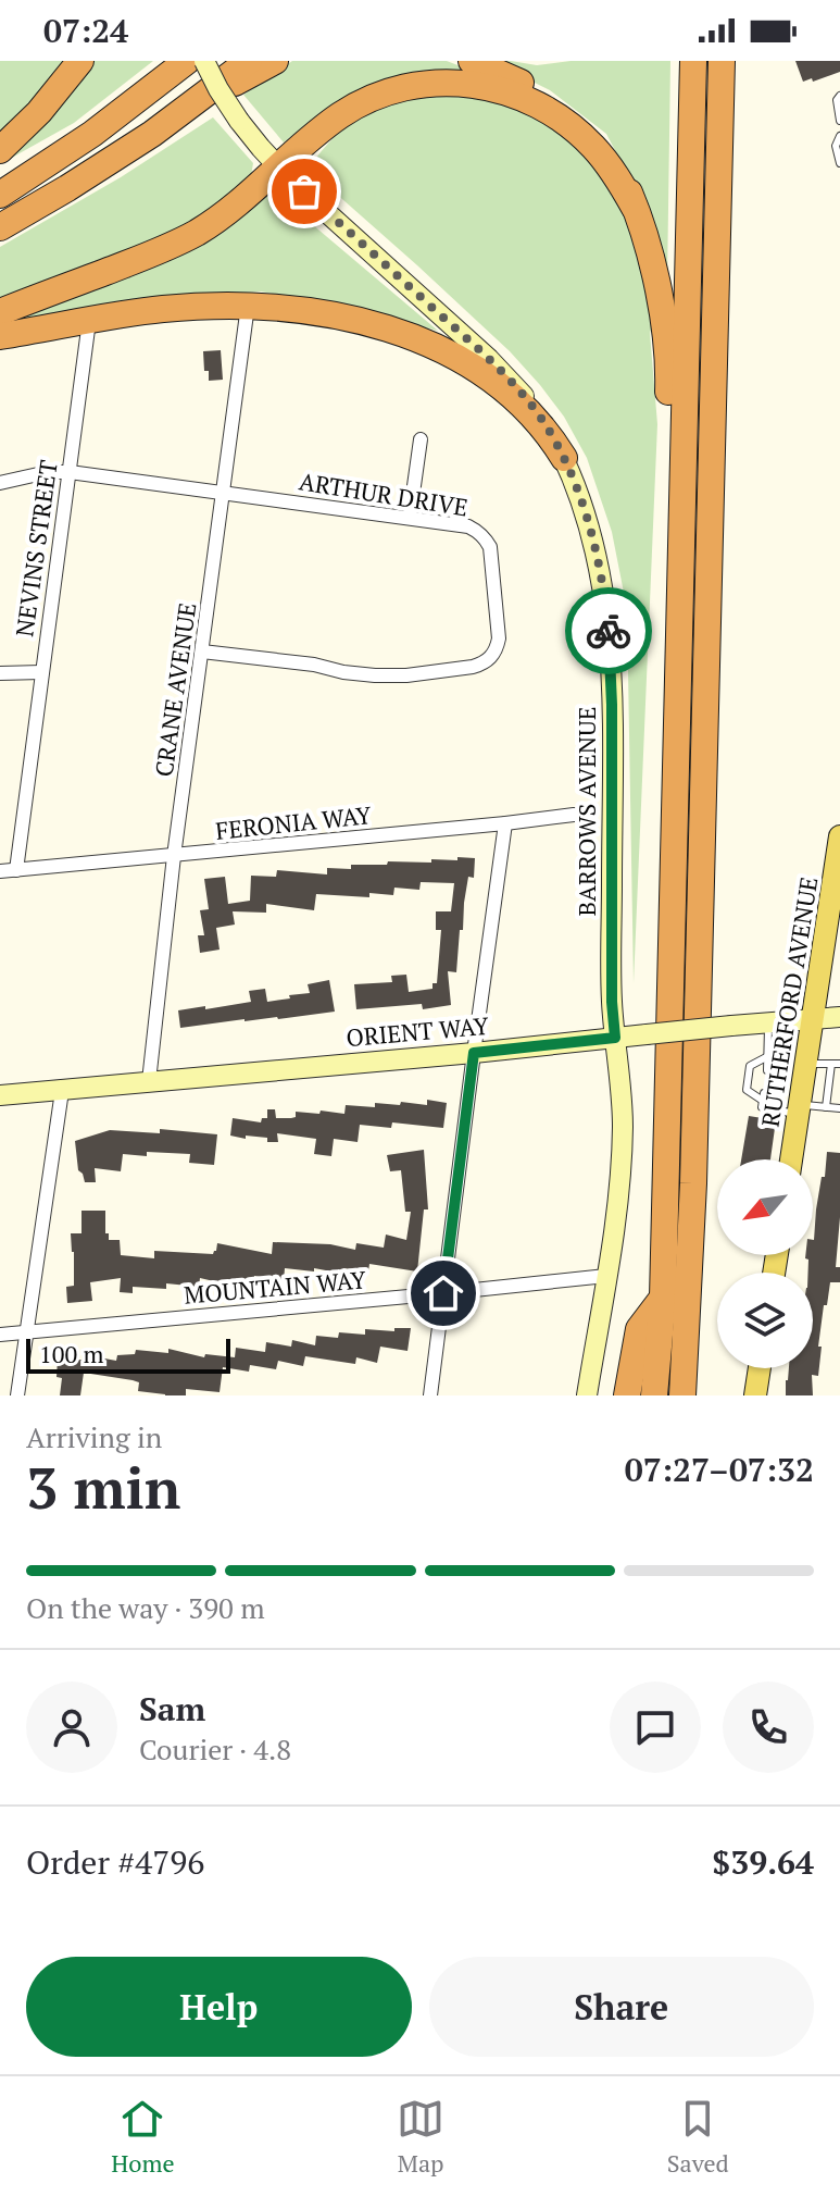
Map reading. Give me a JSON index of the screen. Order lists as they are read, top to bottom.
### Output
{
  "streets": {
    "main road": ["RUTHERFORD AVENUE"],
    "street": [
      "ARTHUR DRIVE",
      "NEVINS STREET",
      "CRANE AVENUE",
      "BARROWS AVENUE",
      "FERONIA WAY",
      "ORIENT WAY",
      "MOUNTAIN WAY"
    ]
  },
  "crossings": [
    ["ARTHUR DRIVE", "NEVINS STREET"],
    ["ARTHUR DRIVE", "CRANE AVENUE"],
    ["NEVINS STREET", "FERONIA WAY"],
    ["CRANE AVENUE", "FERONIA WAY"],
    ["CRANE AVENUE", "ORIENT WAY"],
    ["BARROWS AVENUE", "ORIENT WAY"],
    ["BARROWS AVENUE", "MOUNTAIN WAY"],
    ["RUTHERFORD AVENUE", "ORIENT WAY"]
  ],
  "scale_bar": "100 m",
  "north": "bottom left",
  "page": {
    "status": "07:24",
    "scale": "100 m",
    "heading": ["3 min", "Arriving in", "07:27–07:32"],
    "panel": [
      "Sam",
      "Courier · 4.8",
      "Order #4796",
      "$39.64"
    ],
    "bar": "On the way · 390 m",
    "buttons": ["Help", "Share"],
    "tabs": ["Home", "Map", "Saved"]
  }
}
